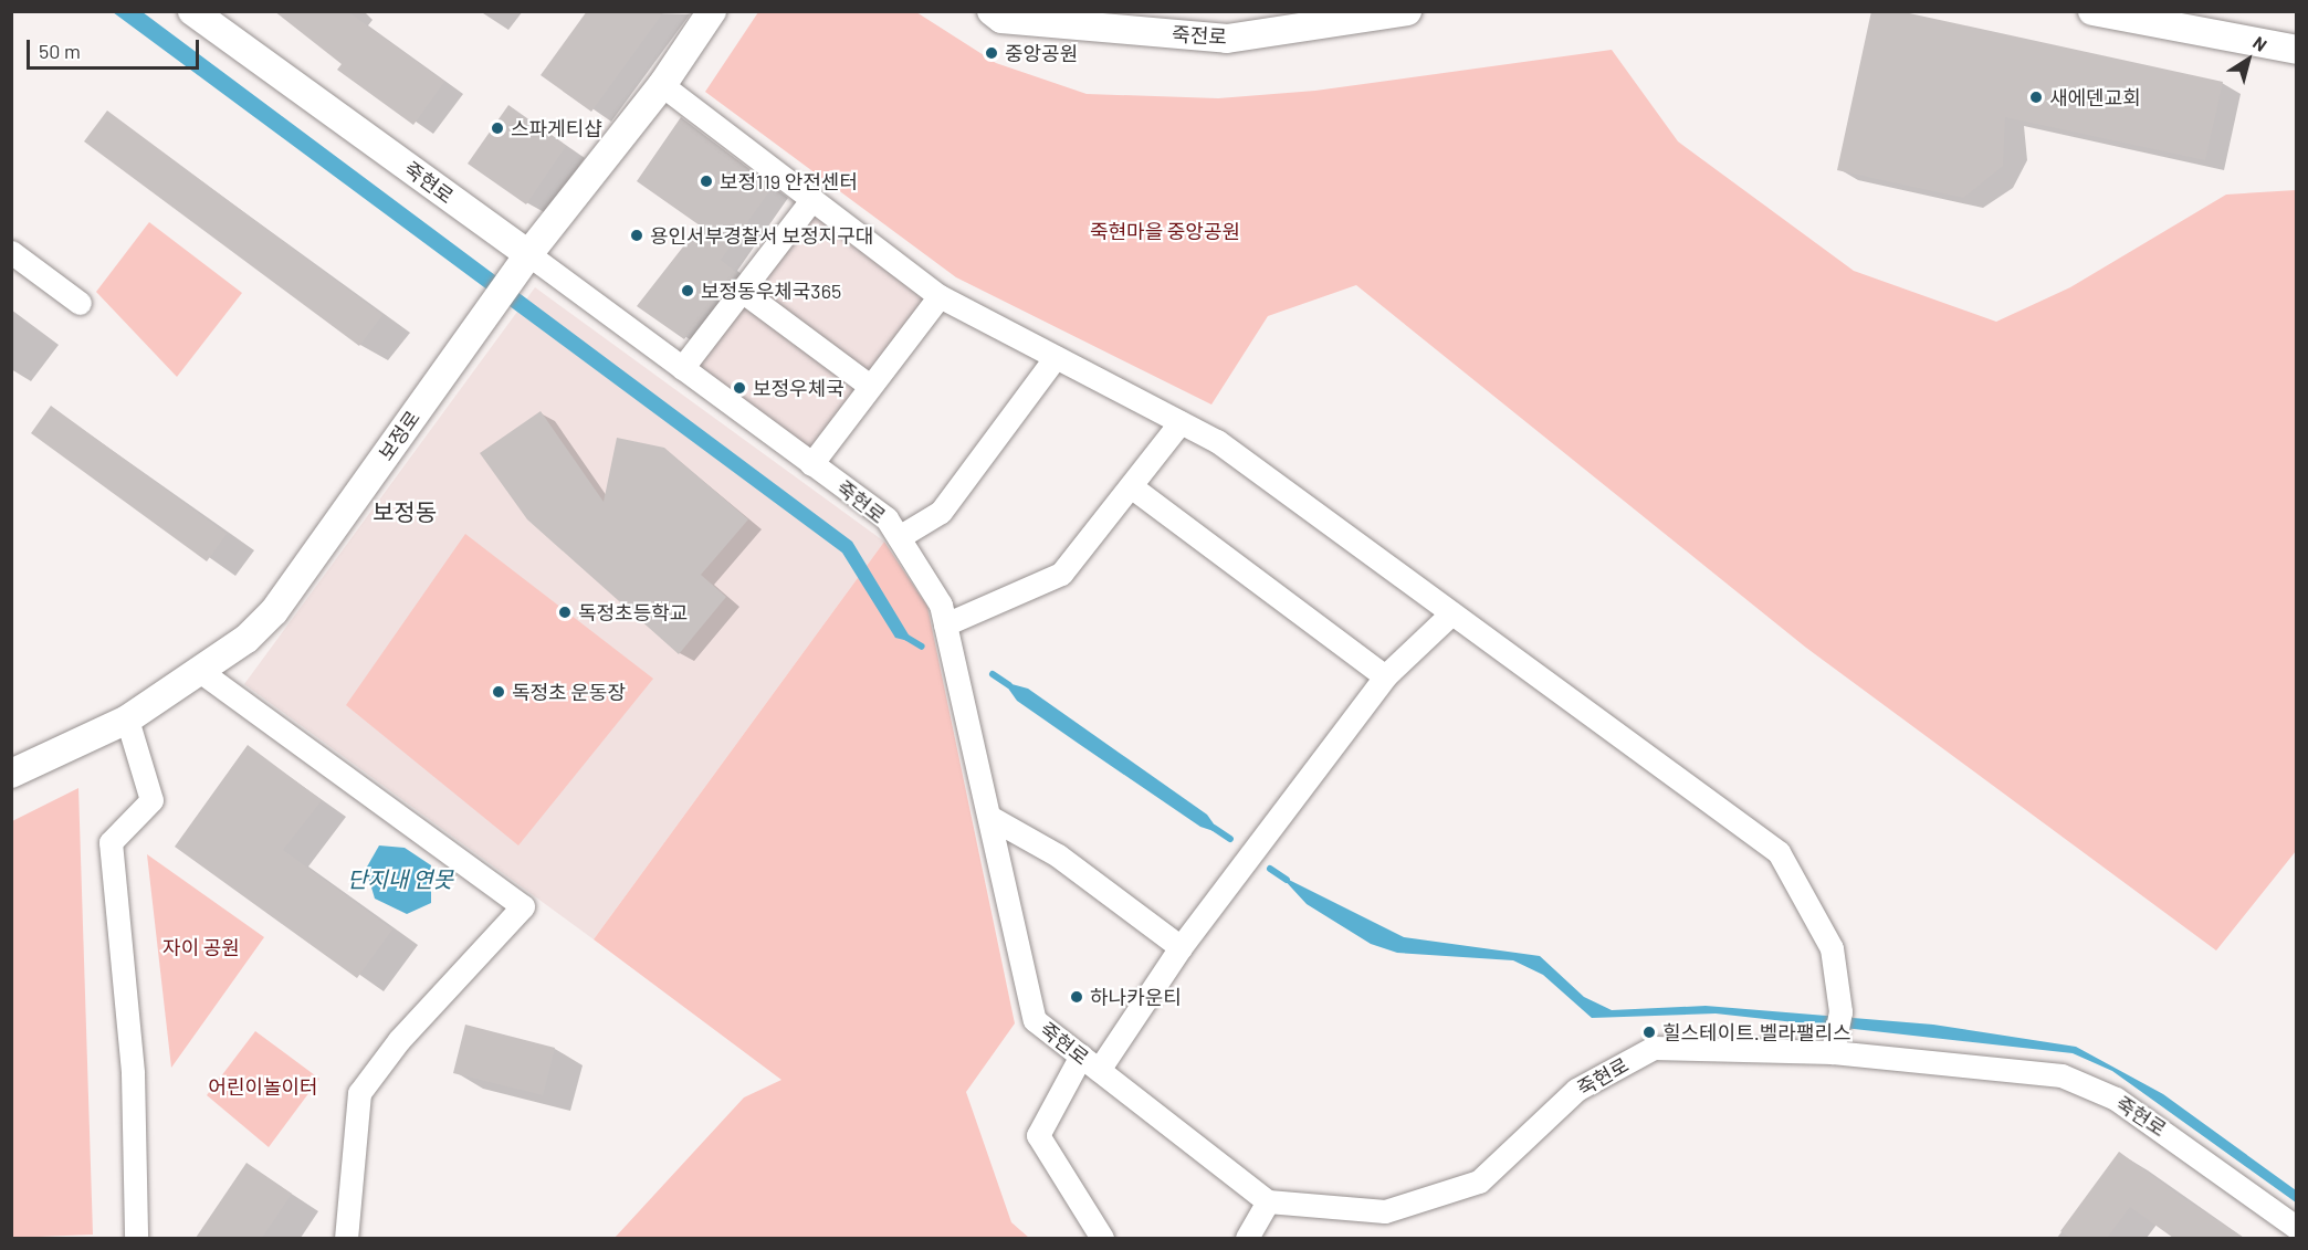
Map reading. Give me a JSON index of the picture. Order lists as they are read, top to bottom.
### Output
{
  "streets": {
    "street": ["죽전로", "죽현로", "보정로"]
  },
  "crossings": [
    ["죽현로", "보정로"]
  ],
  "districts": ["보정동"],
  "water": ["단지내 연못"],
  "parks": ["죽현마을 중앙공원", "자이 공원", "어린이놀이터"],
  "places": [
    "중앙공원",
    "새에덴교회",
    "스파게티샵",
    "보정119 안전센터",
    "용인서부경찰서 보정지구대",
    "보정동우체국365",
    "보정우체국",
    "독정초등학교",
    "독정초 운동장",
    "하나카운티",
    "힐스테이트.벨라팰리스"
  ],
  "scale_bar": "50 m",
  "north": "top right"
}
